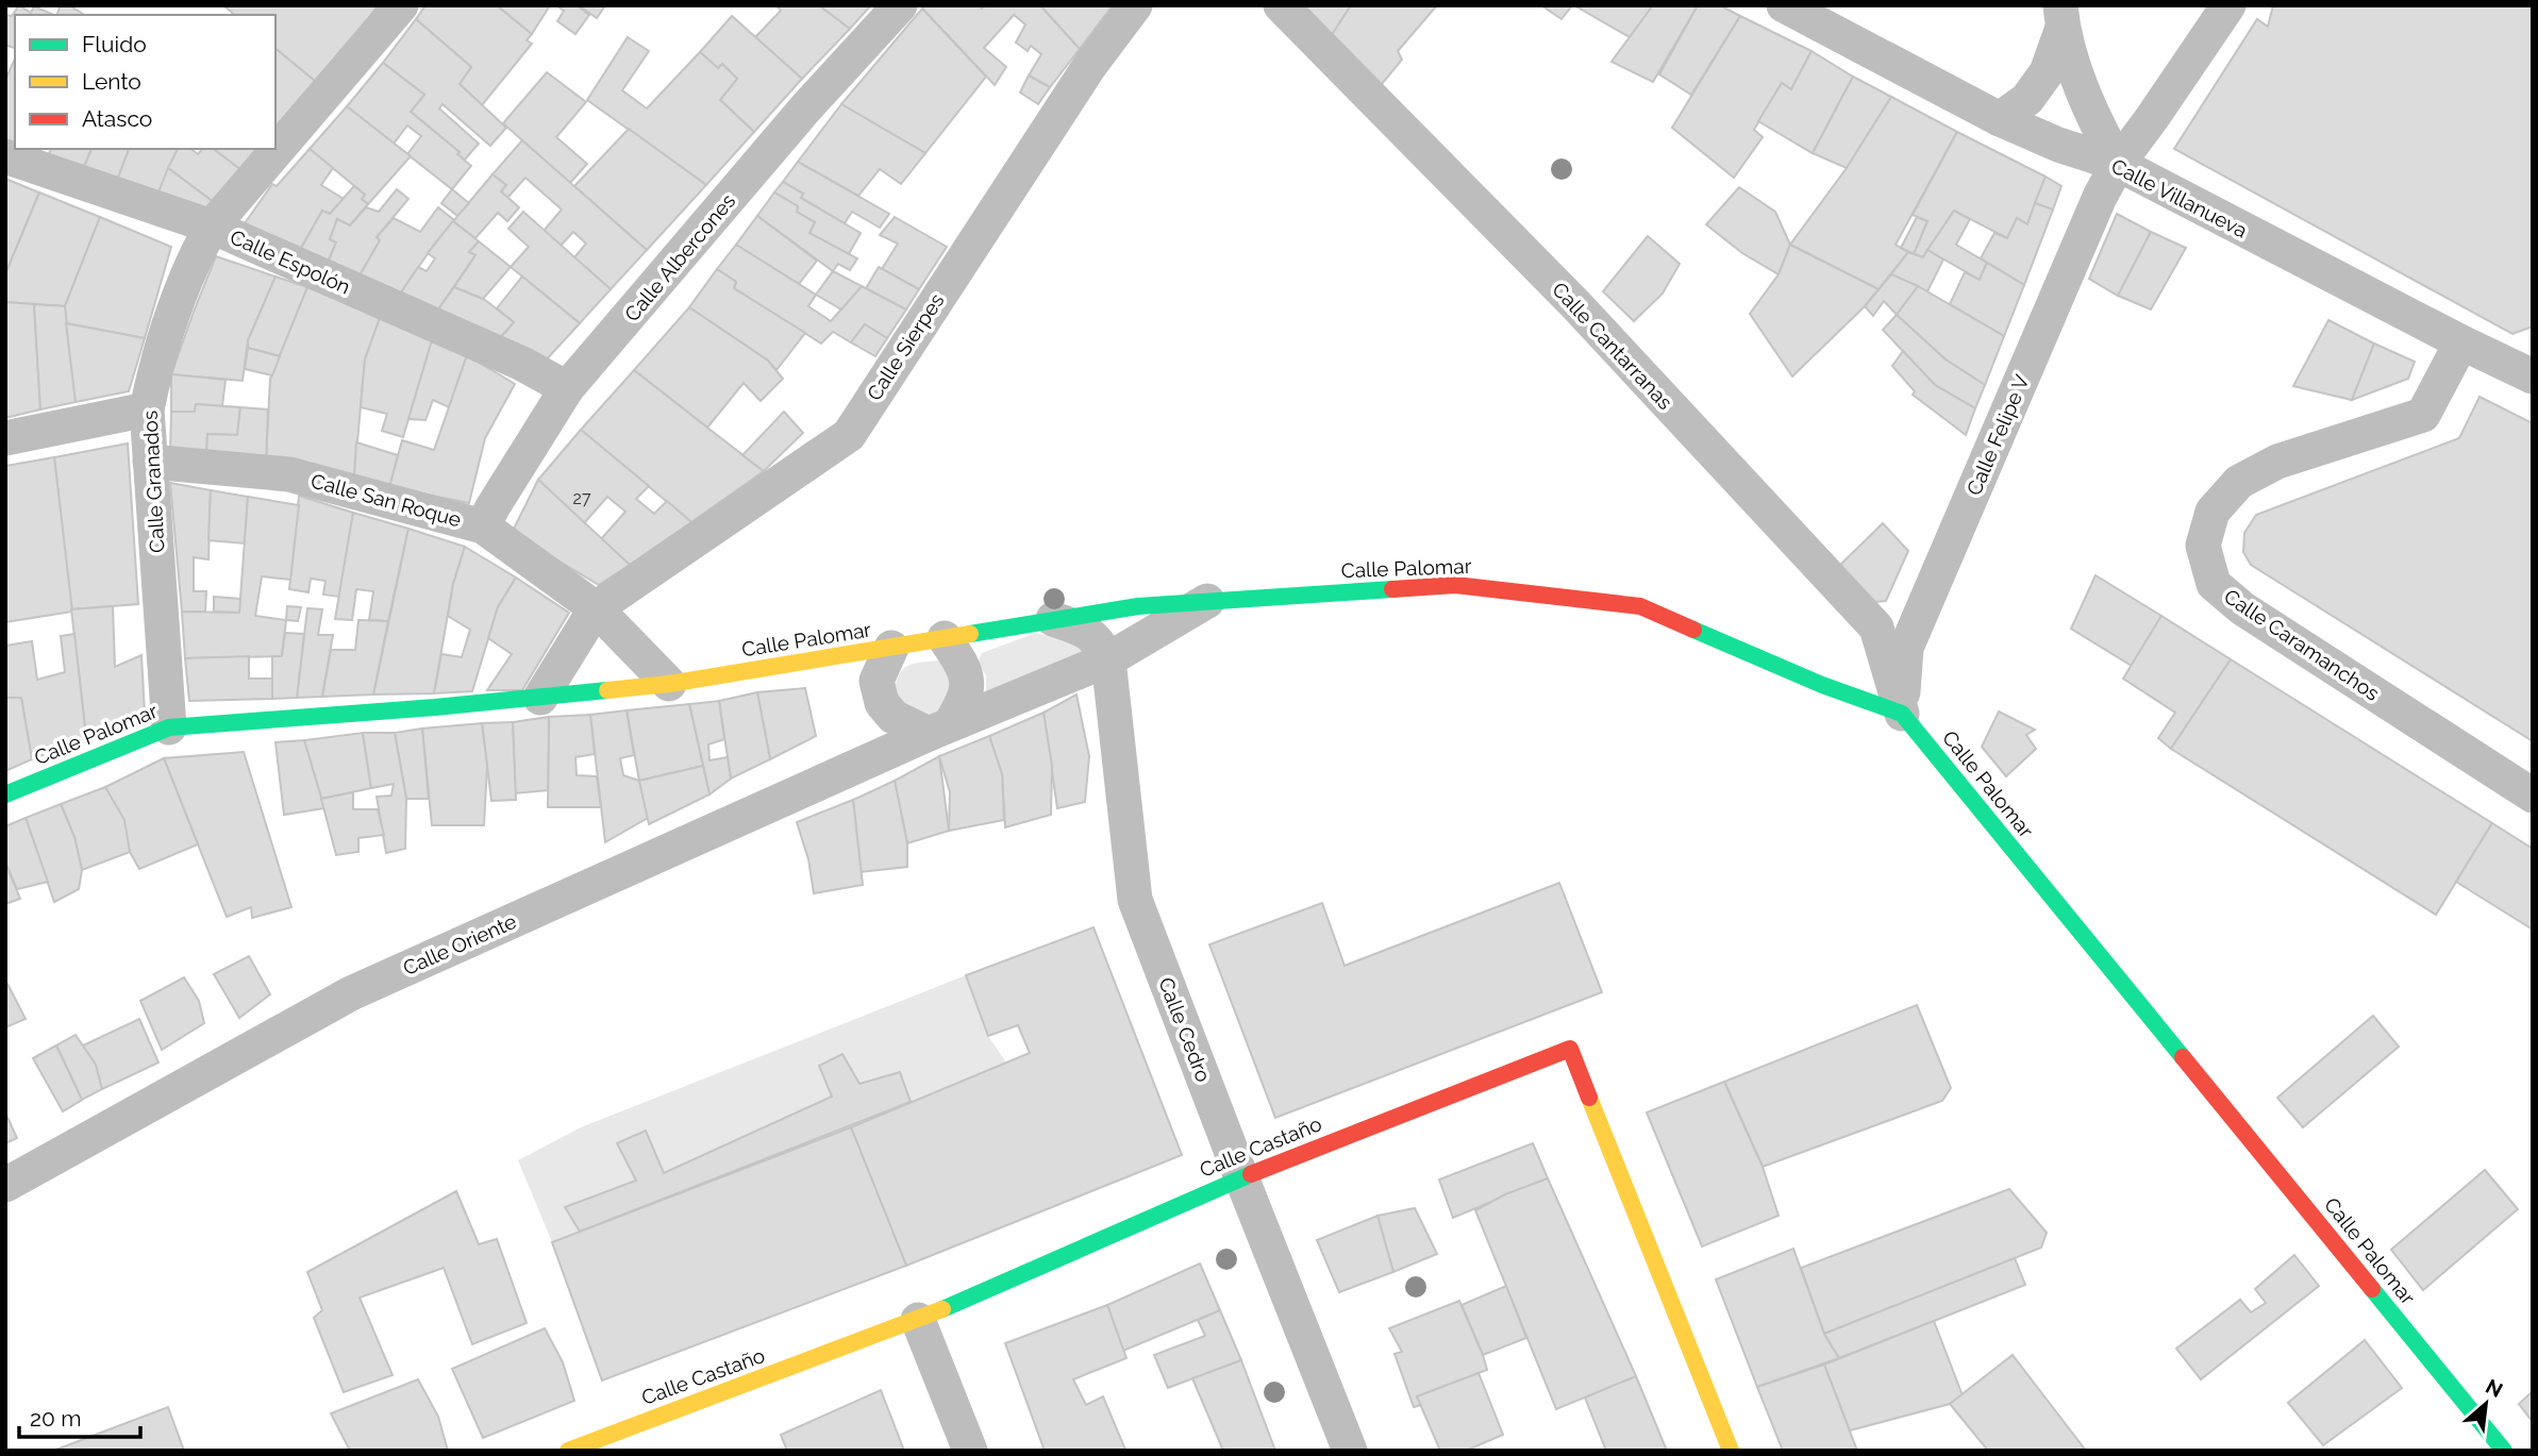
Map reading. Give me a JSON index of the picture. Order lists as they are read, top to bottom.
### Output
{
  "streets": {
    "street": [
      "Calle Villanueva",
      "Calle Albercones",
      "Calle Espolón",
      "Calle Cantarranas",
      "Calle Sierpes",
      "Calle Felipe V",
      "Calle Granados",
      "Calle San Roque",
      "Calle Palomar",
      "Calle Caramanchos",
      "Calle Oriente",
      "Calle Cedro",
      "Calle Castaño"
    ]
  },
  "crossings": [
    ["Calle Villanueva", "Calle Felipe V"],
    ["Calle Villanueva", "Calle Caramanchos"],
    ["Calle Albercones", "Calle Espolón"],
    ["Calle Albercones", "Calle San Roque"],
    ["Calle Espolón", "Calle Granados"],
    ["Calle Cantarranas", "Calle Felipe V"],
    ["Calle Cantarranas", "Calle Palomar"],
    ["Calle Sierpes", "Calle San Roque"],
    ["Calle Felipe V", "Calle Palomar"],
    ["Calle Granados", "Calle San Roque"],
    ["Calle Granados", "Calle Palomar"],
    ["Calle San Roque", "Calle Palomar"],
    ["Calle Palomar", "Calle Oriente"],
    ["Calle Oriente", "Calle Cedro"],
    ["Calle Cedro", "Calle Castaño"]
  ],
  "house_numbers": ["27"],
  "legend": ["Fluido", "Lento", "Atasco"],
  "scale_bar": "20 m",
  "north": "top right"
}
